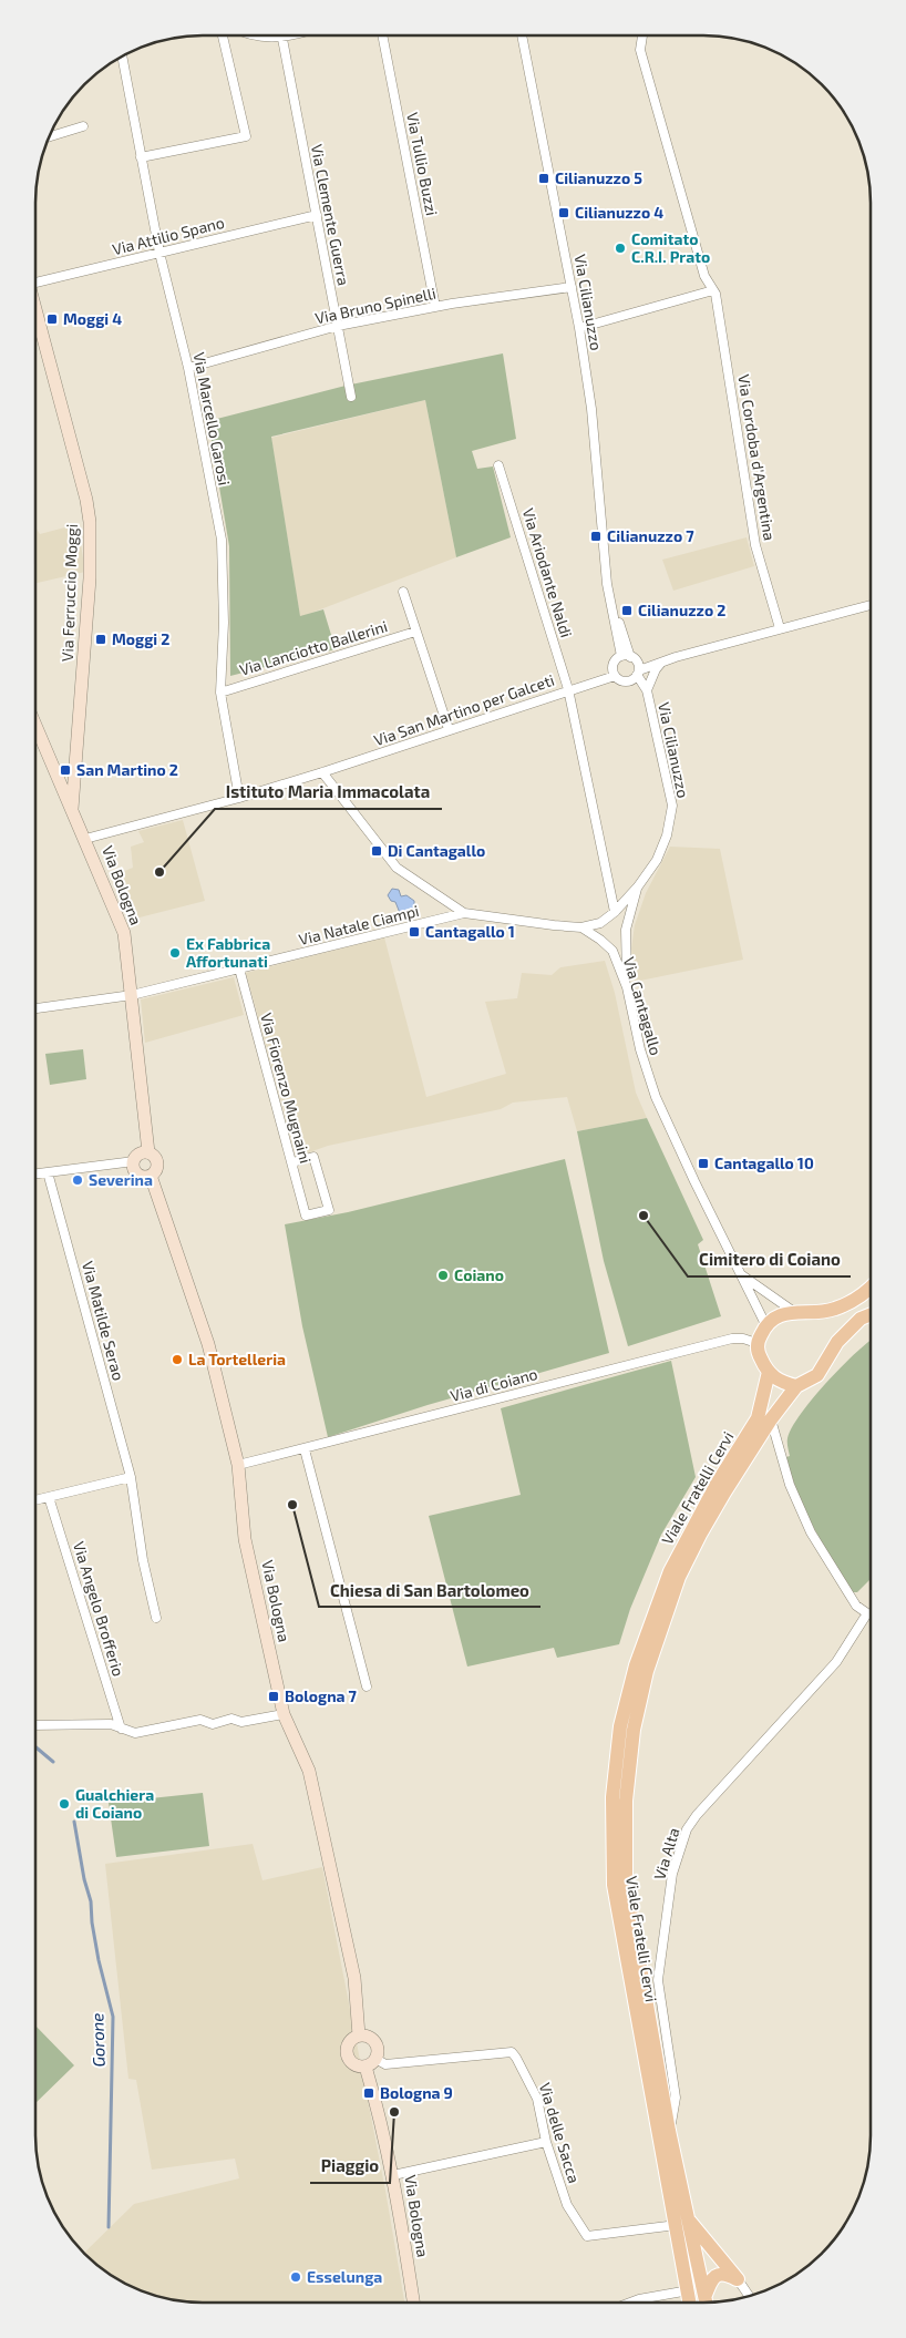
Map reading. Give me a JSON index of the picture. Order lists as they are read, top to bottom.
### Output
{
  "streets": {
    "main road": ["Viale Fratelli Cervi"],
    "street": [
      "Via Tullio Buzzi",
      "Via Clemente Guerra",
      "Via Attilio Spano",
      "Via Cilianuzzo",
      "Via Bruno Spinelli",
      "Via Marcello Garosi",
      "Via Cordoba d'Argentina",
      "Via Ariodante Naldi",
      "Via Ferruccio Moggi",
      "Via Lanciotto Ballerini",
      "Via San Martino per Galceti",
      "Via Bologna",
      "Via Natale Ciampi",
      "Via Cantagallo",
      "Via Fiorenzo Mugnaini",
      "Via Matilde Serao",
      "Via di Coiano",
      "Via Angelo Brofferio",
      "Via Alta",
      "Via delle Sacca"
    ]
  },
  "crossings": [
    ["Via Tullio Buzzi", "Via Bruno Spinelli"],
    ["Via Clemente Guerra", "Via Attilio Spano"],
    ["Via Clemente Guerra", "Via Bruno Spinelli"],
    ["Via Attilio Spano", "Via Marcello Garosi"],
    ["Via Cilianuzzo", "Via Bruno Spinelli"],
    ["Via Cilianuzzo", "Via Ariodante Naldi"],
    ["Via Cilianuzzo", "Via San Martino per Galceti"],
    ["Via Cilianuzzo", "Via Cantagallo"],
    ["Via Bruno Spinelli", "Via Marcello Garosi"],
    ["Via Marcello Garosi", "Via Lanciotto Ballerini"],
    ["Via Marcello Garosi", "Via San Martino per Galceti"],
    ["Via Ariodante Naldi", "Via San Martino per Galceti"],
    ["Via Ferruccio Moggi", "Via Bologna"],
    ["Via San Martino per Galceti", "Via Bologna"],
    ["Via Bologna", "Via Natale Ciampi"],
    ["Via Bologna", "Via di Coiano"],
    ["Via Bologna", "Via delle Sacca"],
    ["Via Natale Ciampi", "Via Fiorenzo Mugnaini"],
    ["Viale Fratelli Cervi", "Via Alta"],
    ["Viale Fratelli Cervi", "Via delle Sacca"]
  ],
  "water": ["Gorone"],
  "places": {
    "transit": [
      "Cilianuzzo 5",
      "Cilianuzzo 4",
      "Moggi 4",
      "Cilianuzzo 7",
      "Cilianuzzo 2",
      "Moggi 2",
      "San Martino 2",
      "Di Cantagallo",
      "Cantagallo 1",
      "Cantagallo 10",
      "Bologna 7",
      "Bologna 9"
    ],
    "other": [
      "Comitato C.R.I. Prato",
      "Istituto Maria Immacolata",
      "Ex Fabbrica Affortunati",
      "Severina",
      "Cimitero di Coiano",
      "Coiano",
      "La Tortelleria",
      "Chiesa di San Bartolomeo",
      "Gualchiera di Coiano",
      "Piaggio",
      "Esselunga"
    ]
  }
}
